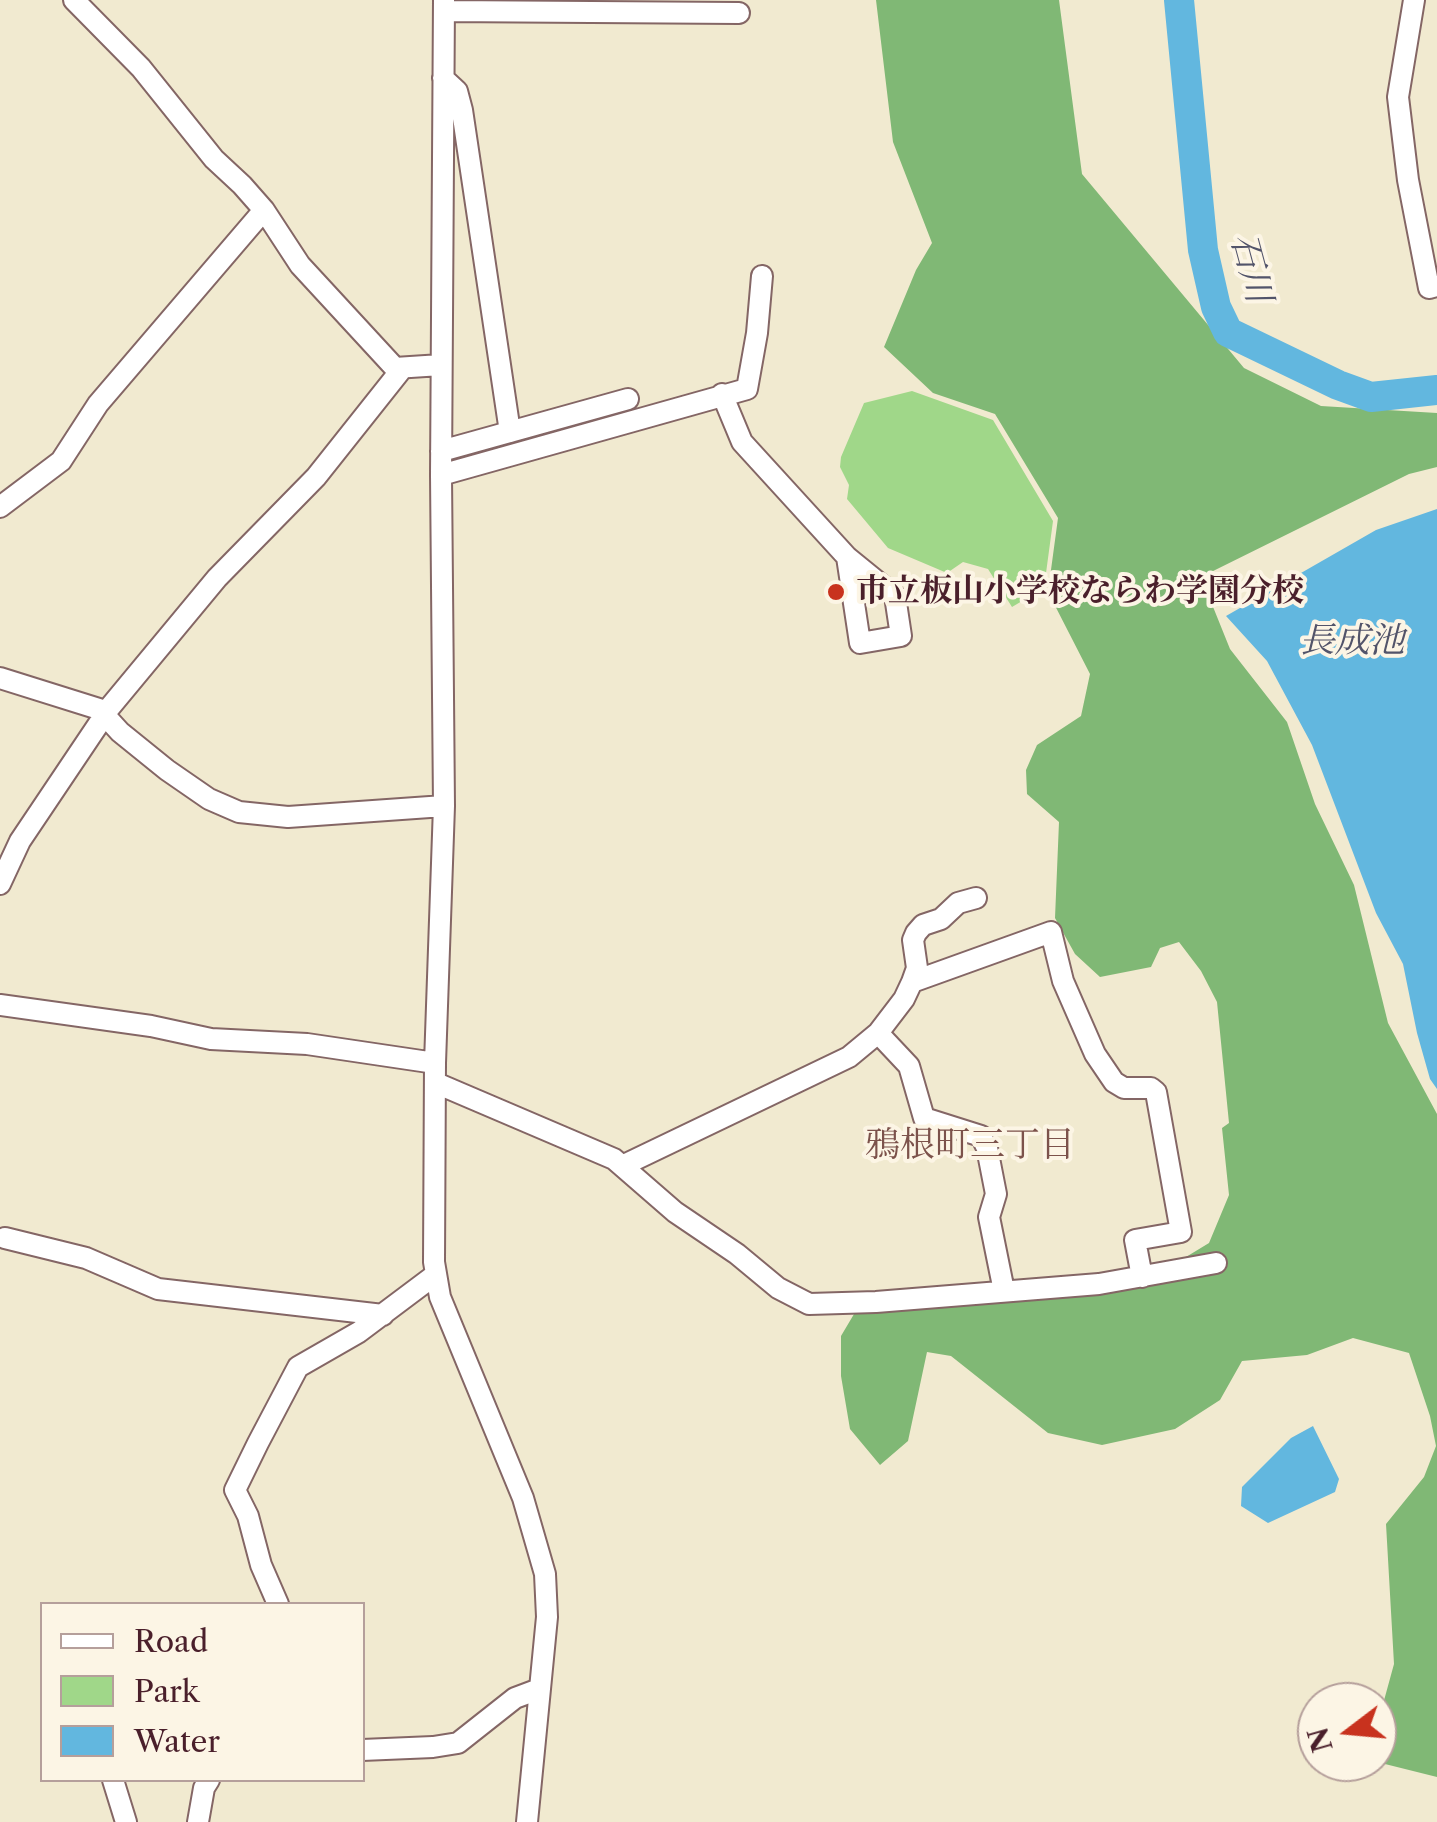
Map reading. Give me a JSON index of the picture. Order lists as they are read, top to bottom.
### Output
{
  "districts": ["鴉根町三丁目"],
  "water": ["石川", "長成池"],
  "places": ["市立板山小学校ならわ学園分校"],
  "legend": ["Road", "Park", "Water"],
  "north": "left"
}
